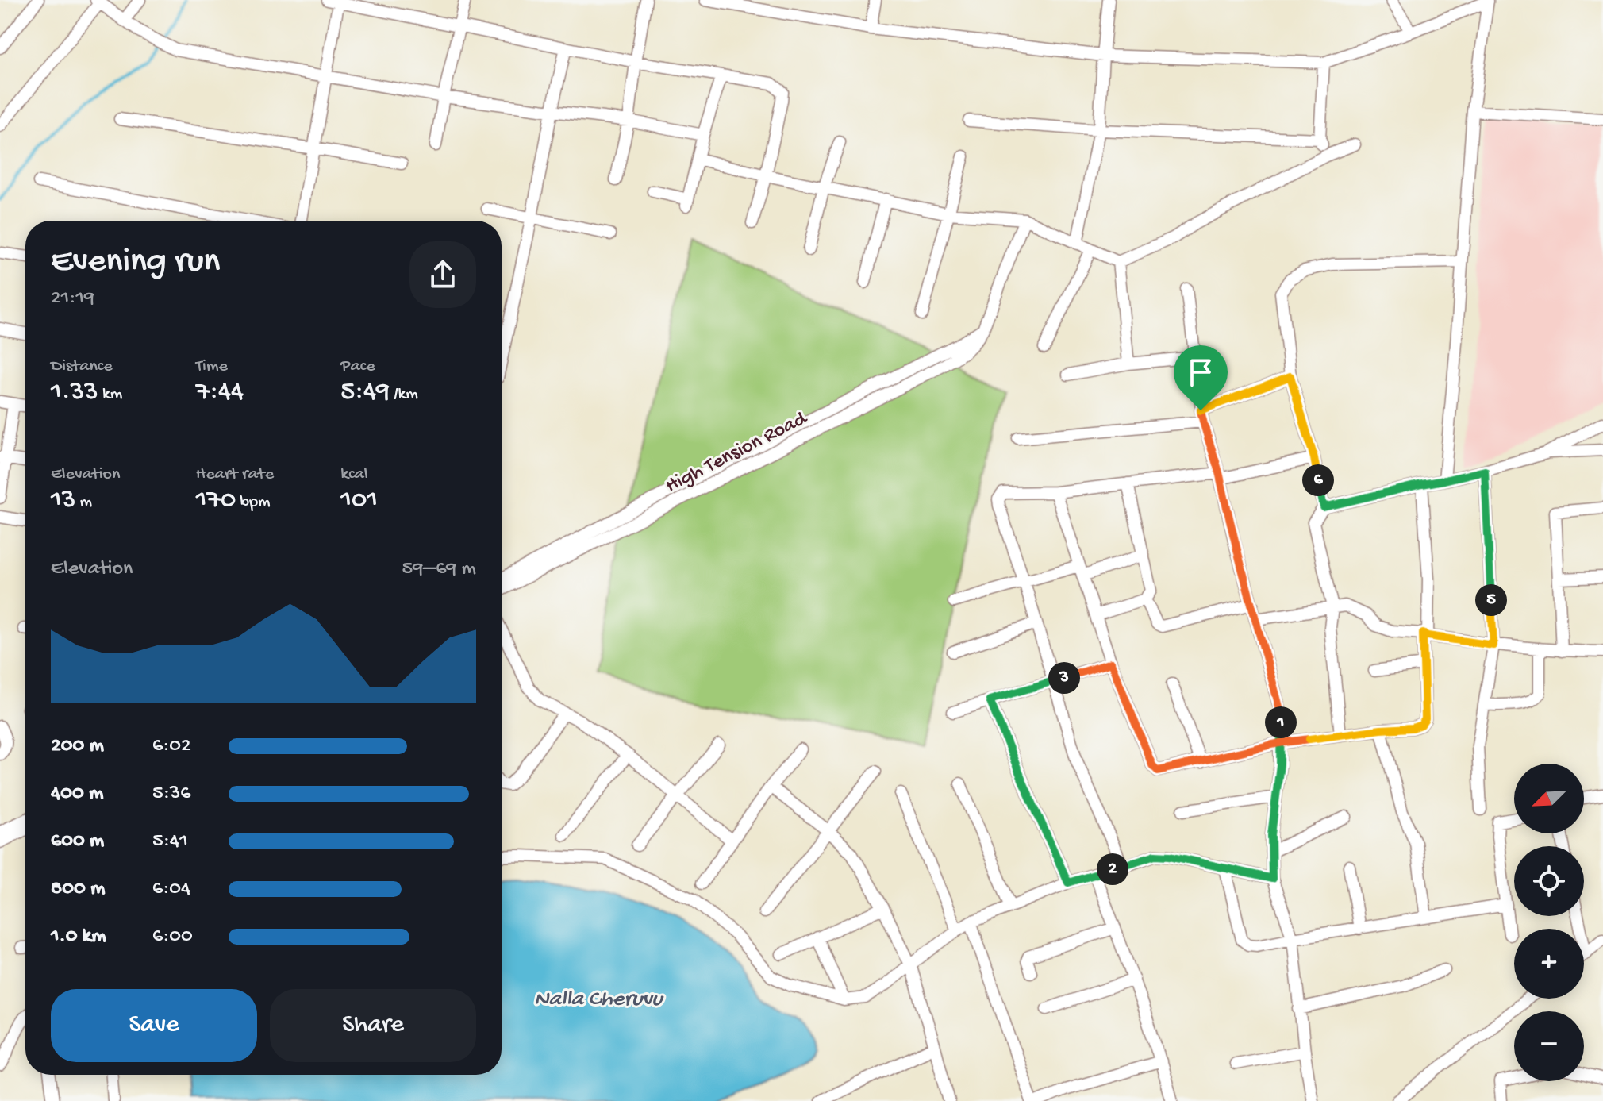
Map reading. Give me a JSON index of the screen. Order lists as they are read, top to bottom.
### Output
{
  "streets": {
    "street": ["High Tension Road"]
  },
  "water": ["Nalla Cheruvu"],
  "north": "bottom left",
  "page": {
    "heading": ["Evening run", "21:19"],
    "stats": [
      ["Distance", "1.33 km"],
      ["Time", "7:44"],
      ["Pace", "5:49 /km"],
      ["Elevation", "13 m"],
      ["Heart rate", "170 bpm"],
      ["kcal", "101"]
    ],
    "pins": [
      "6",
      "5",
      "3",
      "1",
      "2"
    ],
    "chart": ["Elevation", "59–69 m"],
    "list": [
      {
        "name": "200 m",
        "note": "6:02"
      },
      {
        "name": "400 m",
        "note": "5:36"
      },
      {
        "name": "600 m",
        "note": "5:41"
      },
      {
        "name": "800 m",
        "note": "6:04"
      },
      {
        "name": "1.0 km",
        "note": "6:00"
      }
    ],
    "map_buttons": ["+", "−"],
    "buttons": ["Save", "Share"]
  }
}
